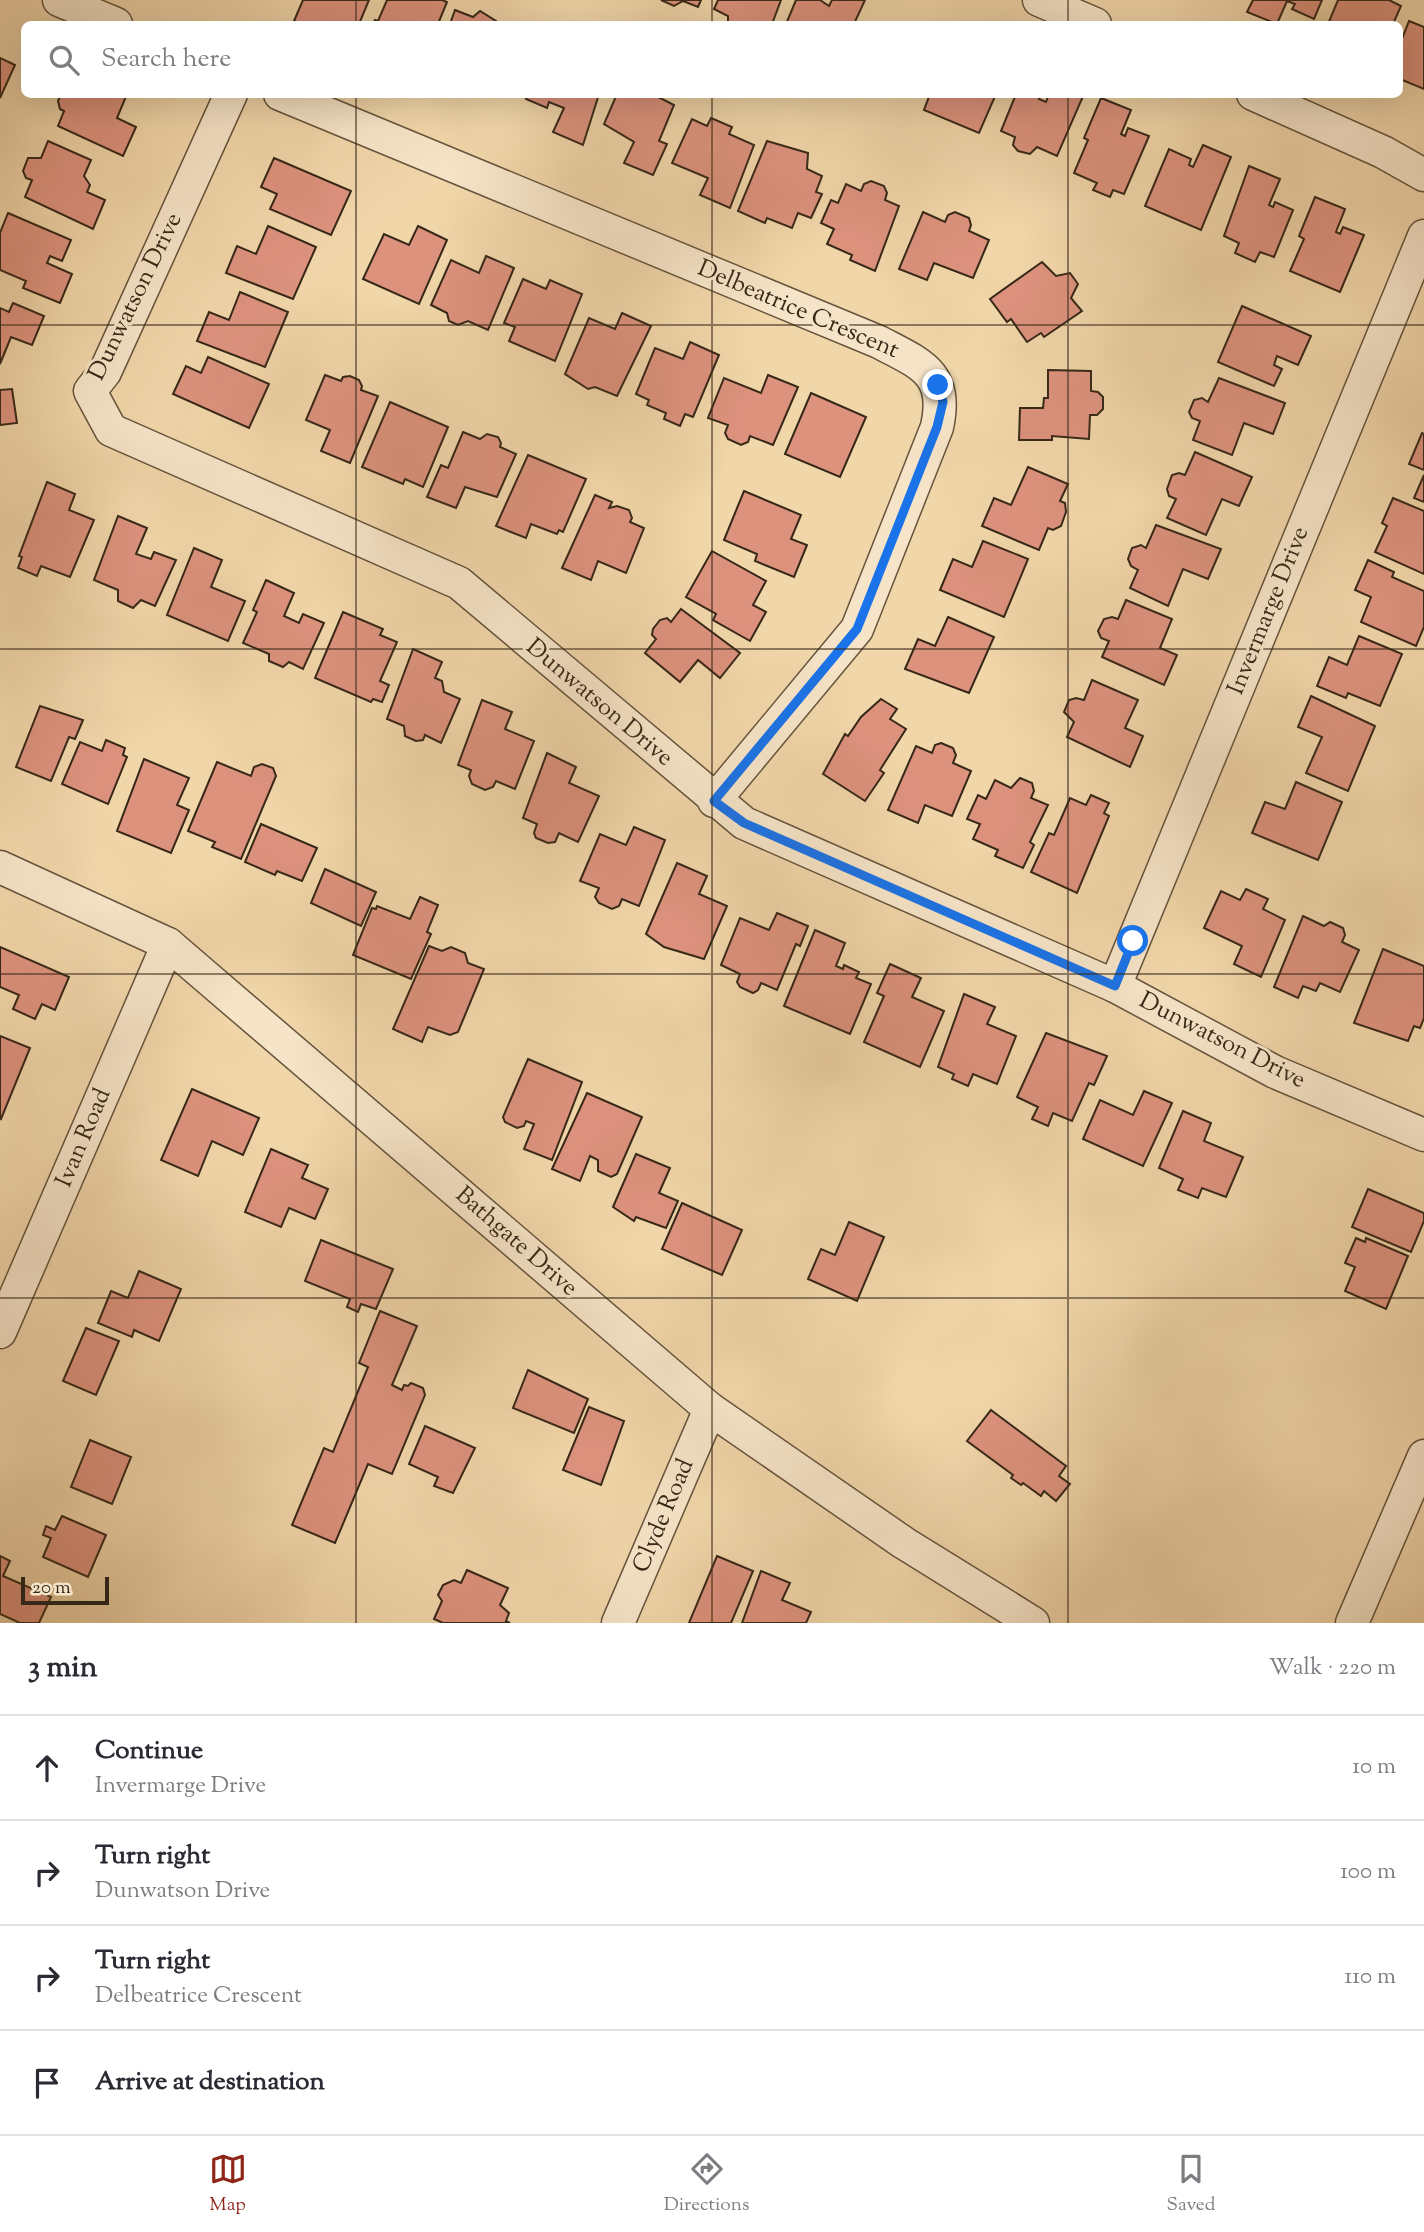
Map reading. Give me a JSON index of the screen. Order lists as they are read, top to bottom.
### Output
{
  "streets": {
    "street": [
      "Dunwatson Drive",
      "Delbeatrice Crescent",
      "Invermarge Drive",
      "Ivan Road",
      "Bathgate Drive",
      "Clyde Road"
    ]
  },
  "crossings": [
    ["Dunwatson Drive", "Delbeatrice Crescent"],
    ["Dunwatson Drive", "Invermarge Drive"],
    ["Ivan Road", "Bathgate Drive"],
    ["Bathgate Drive", "Clyde Road"]
  ],
  "scale_bar": "20 m",
  "page": {
    "search": "Search here",
    "scale": "20 m",
    "heading": ["3 min", "Walk · 220 m"],
    "list": [
      ["Continue", "Invermarge Drive", "10 m"],
      ["Turn right", "Dunwatson Drive", "100 m"],
      ["Turn right", "Delbeatrice Crescent", "110 m"],
      "Arrive at destination"
    ],
    "nav": ["Map", "Directions", "Saved"]
  }
}
